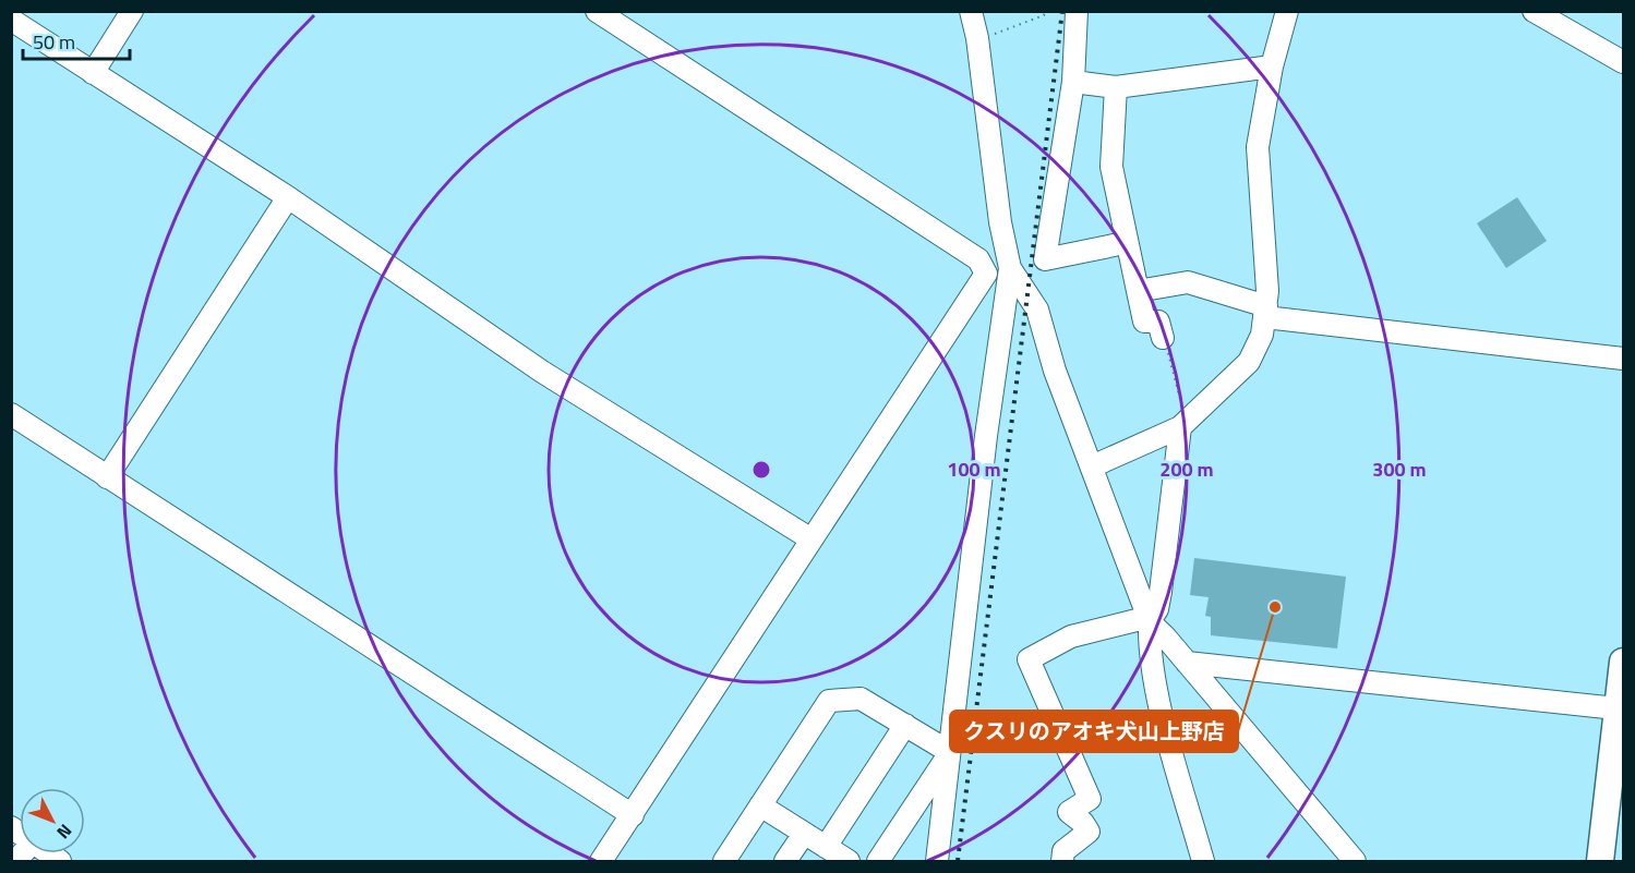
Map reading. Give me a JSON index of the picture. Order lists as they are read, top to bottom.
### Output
{
  "places": ["クスリのアオキ犬山上野店"],
  "scale_bar": "50 m",
  "north": "bottom right",
  "rings": ["100 m", "200 m", "300 m"]
}
